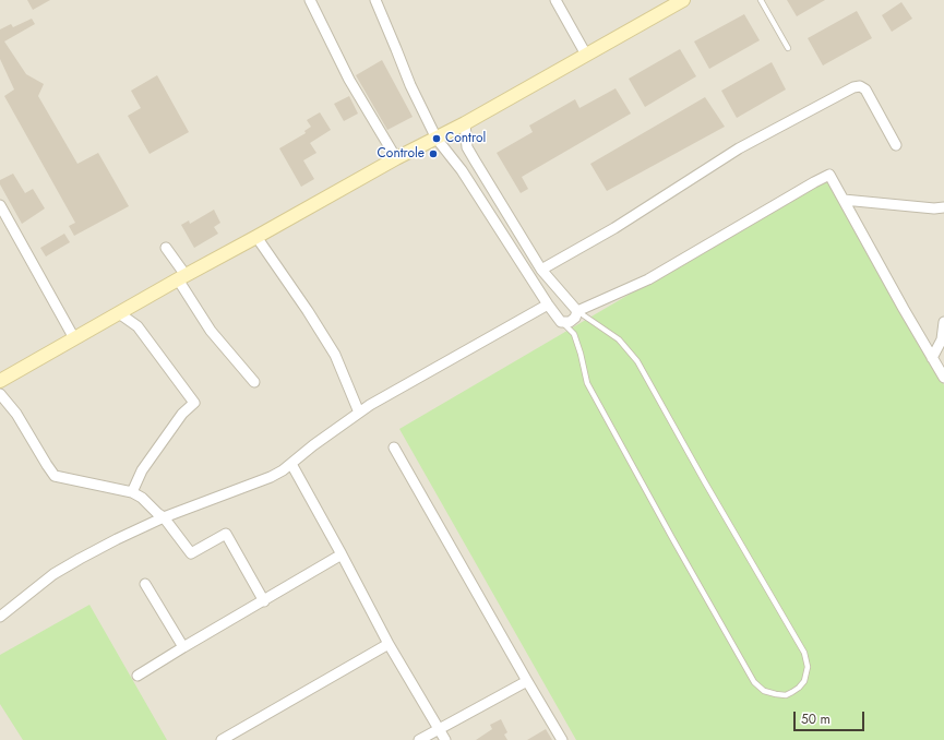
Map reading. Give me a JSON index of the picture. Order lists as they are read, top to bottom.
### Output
{
  "places": ["Control", "Controle"],
  "scale_bar": "50 m"
}
